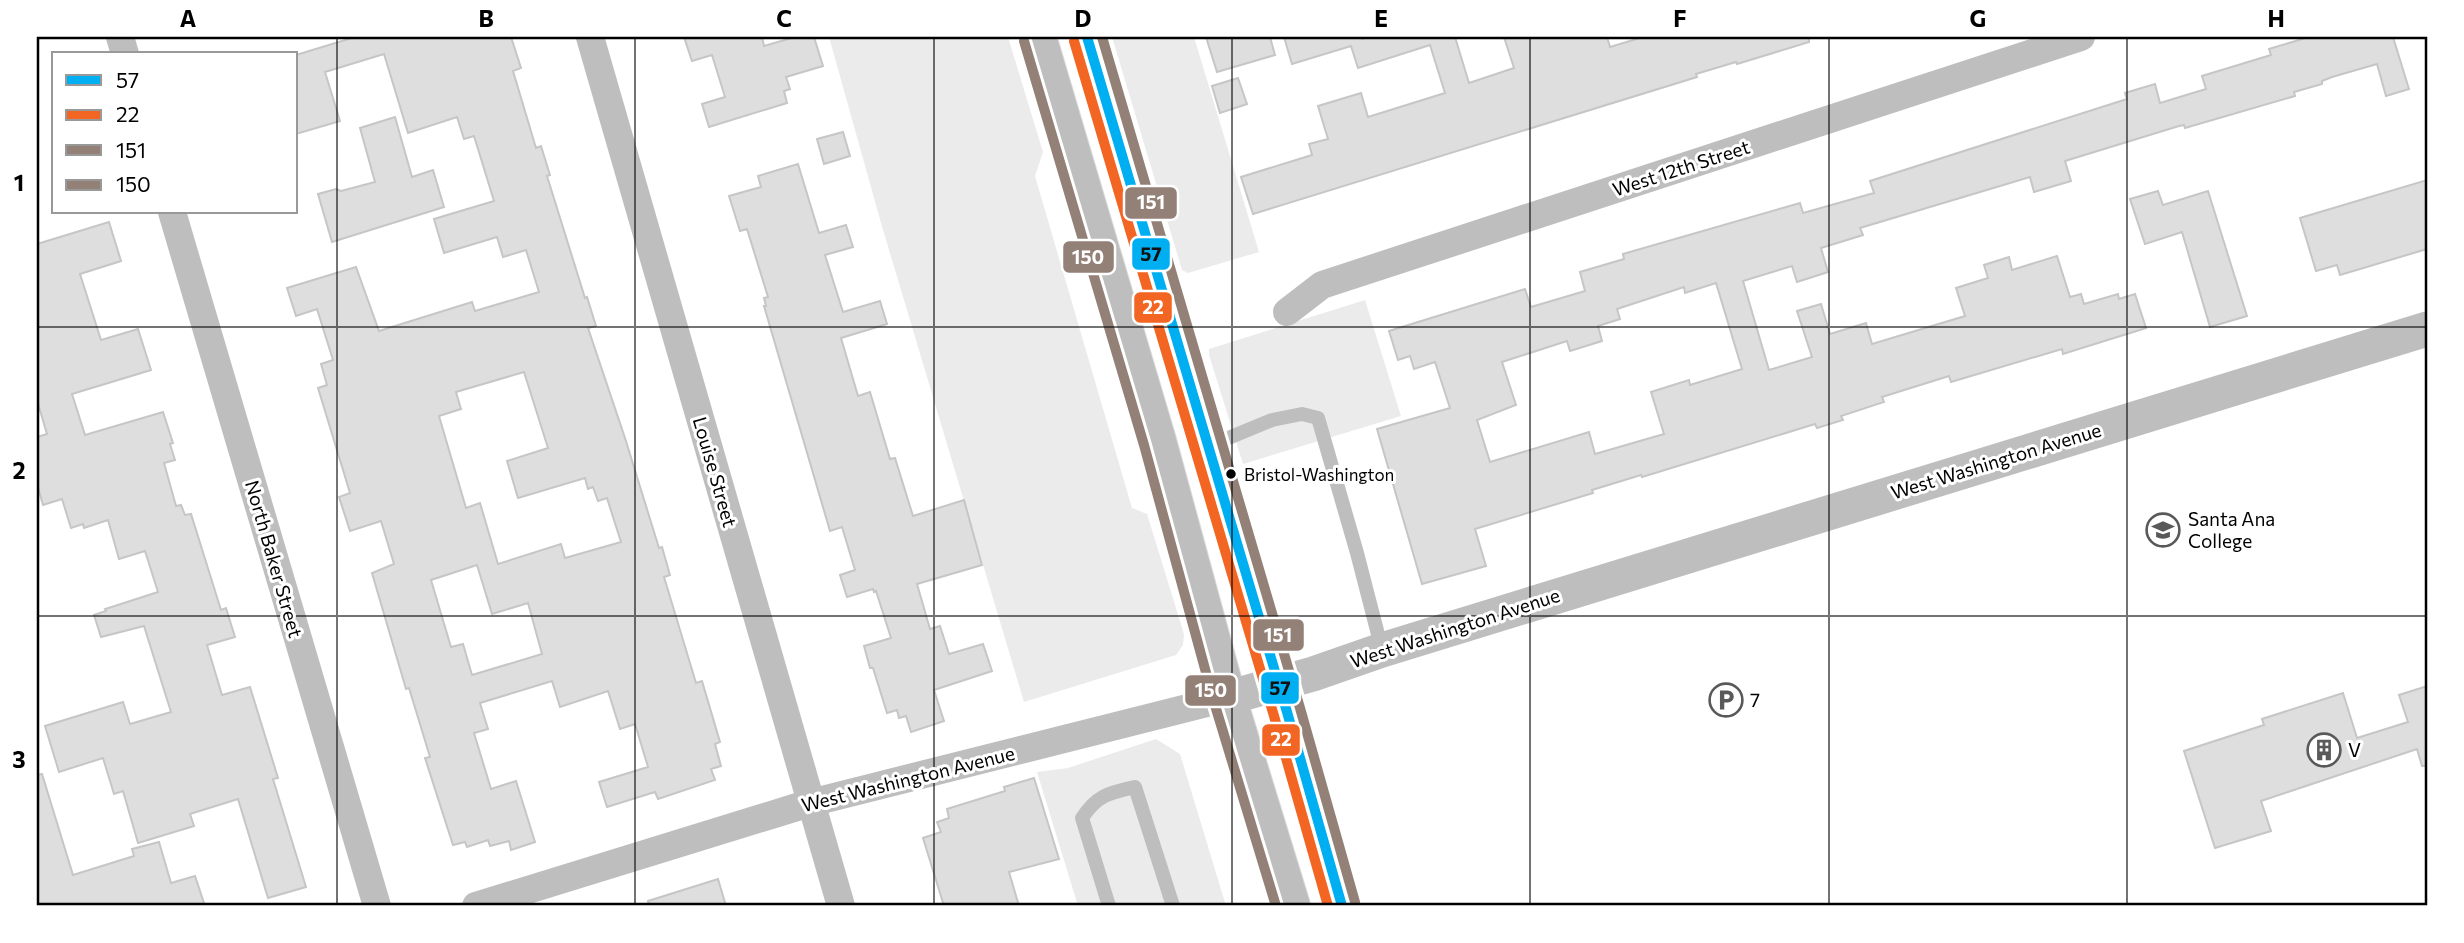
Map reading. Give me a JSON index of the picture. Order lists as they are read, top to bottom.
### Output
{
  "streets": {
    "street": [
      "West 12th Street",
      "West Washington Avenue",
      "Louise Street",
      "North Baker Street"
    ]
  },
  "crossings": [
    ["West Washington Avenue", "Louise Street"]
  ],
  "places": {
    "other": ["Bristol-Washington"],
    "school or university": ["Santa Ana College"],
    "parking": ["7"],
    "building": ["V"]
  },
  "lines": [
    "transit line 57",
    "transit line 151",
    "transit line 22",
    "transit line 150"
  ],
  "legend": [
    "57",
    "22",
    "151",
    "150"
  ],
  "grid": {
    "columns": [
      "A",
      "B",
      "C",
      "D",
      "E",
      "F",
      "G",
      "H"
    ],
    "rows": ["1", "2", "3"]
  }
}
